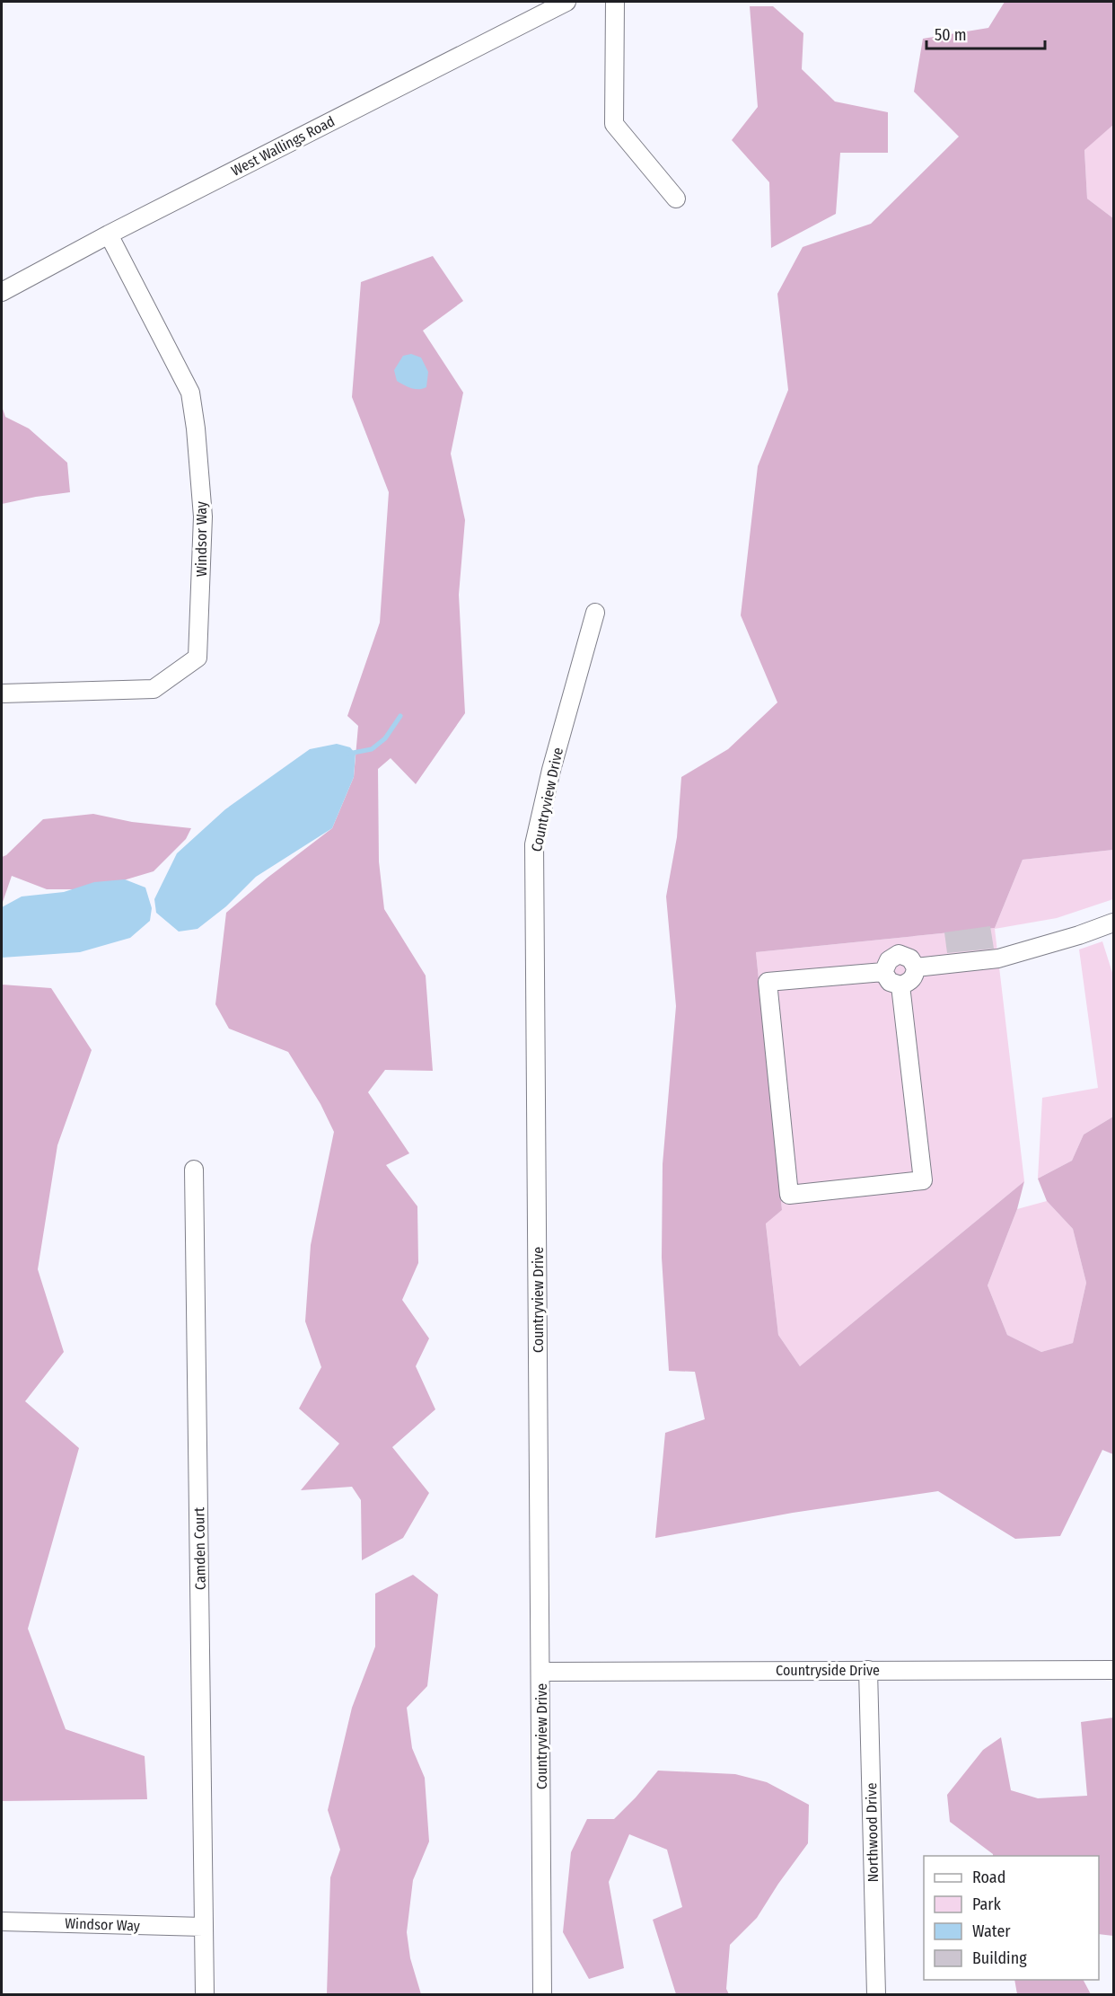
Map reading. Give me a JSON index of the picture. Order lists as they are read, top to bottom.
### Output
{
  "streets": {
    "street": [
      "West Wallings Road",
      "Windsor Way",
      "Countryview Drive",
      "Camden Court",
      "Countryside Drive",
      "Northwood Drive"
    ]
  },
  "crossings": [
    ["West Wallings Road", "Windsor Way"],
    ["Windsor Way", "Camden Court"],
    ["Countryview Drive", "Countryside Drive"],
    ["Countryside Drive", "Northwood Drive"]
  ],
  "legend": [
    "Road",
    "Park",
    "Water",
    "Building"
  ],
  "scale_bar": "50 m"
}
